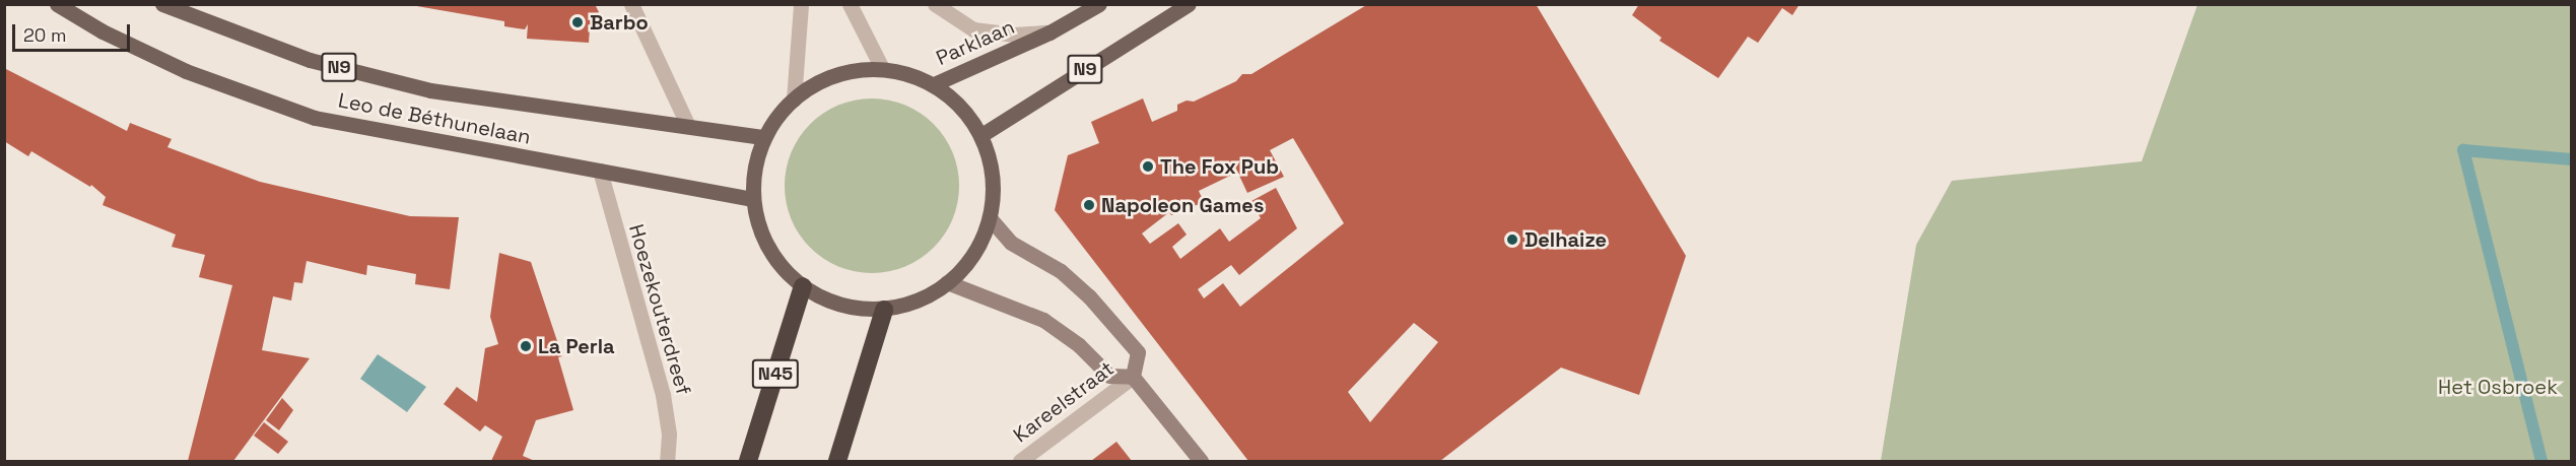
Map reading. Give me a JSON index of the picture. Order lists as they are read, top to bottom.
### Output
{
  "streets": {
    "highway": ["N45"],
    "main road": ["Parklaan", "N9", "Leo de Béthunelaan"],
    "street": ["Hoezekouterdreef", "Kareelstraat"]
  },
  "crossings": [
    ["Leo de Béthunelaan", "Hoezekouterdreef"]
  ],
  "parks": ["Het Osbroek"],
  "places": [
    "Barbo",
    "The Fox Pub",
    "Napoleon Games",
    "Delhaize",
    "La Perla"
  ],
  "scale_bar": "20 m"
}
